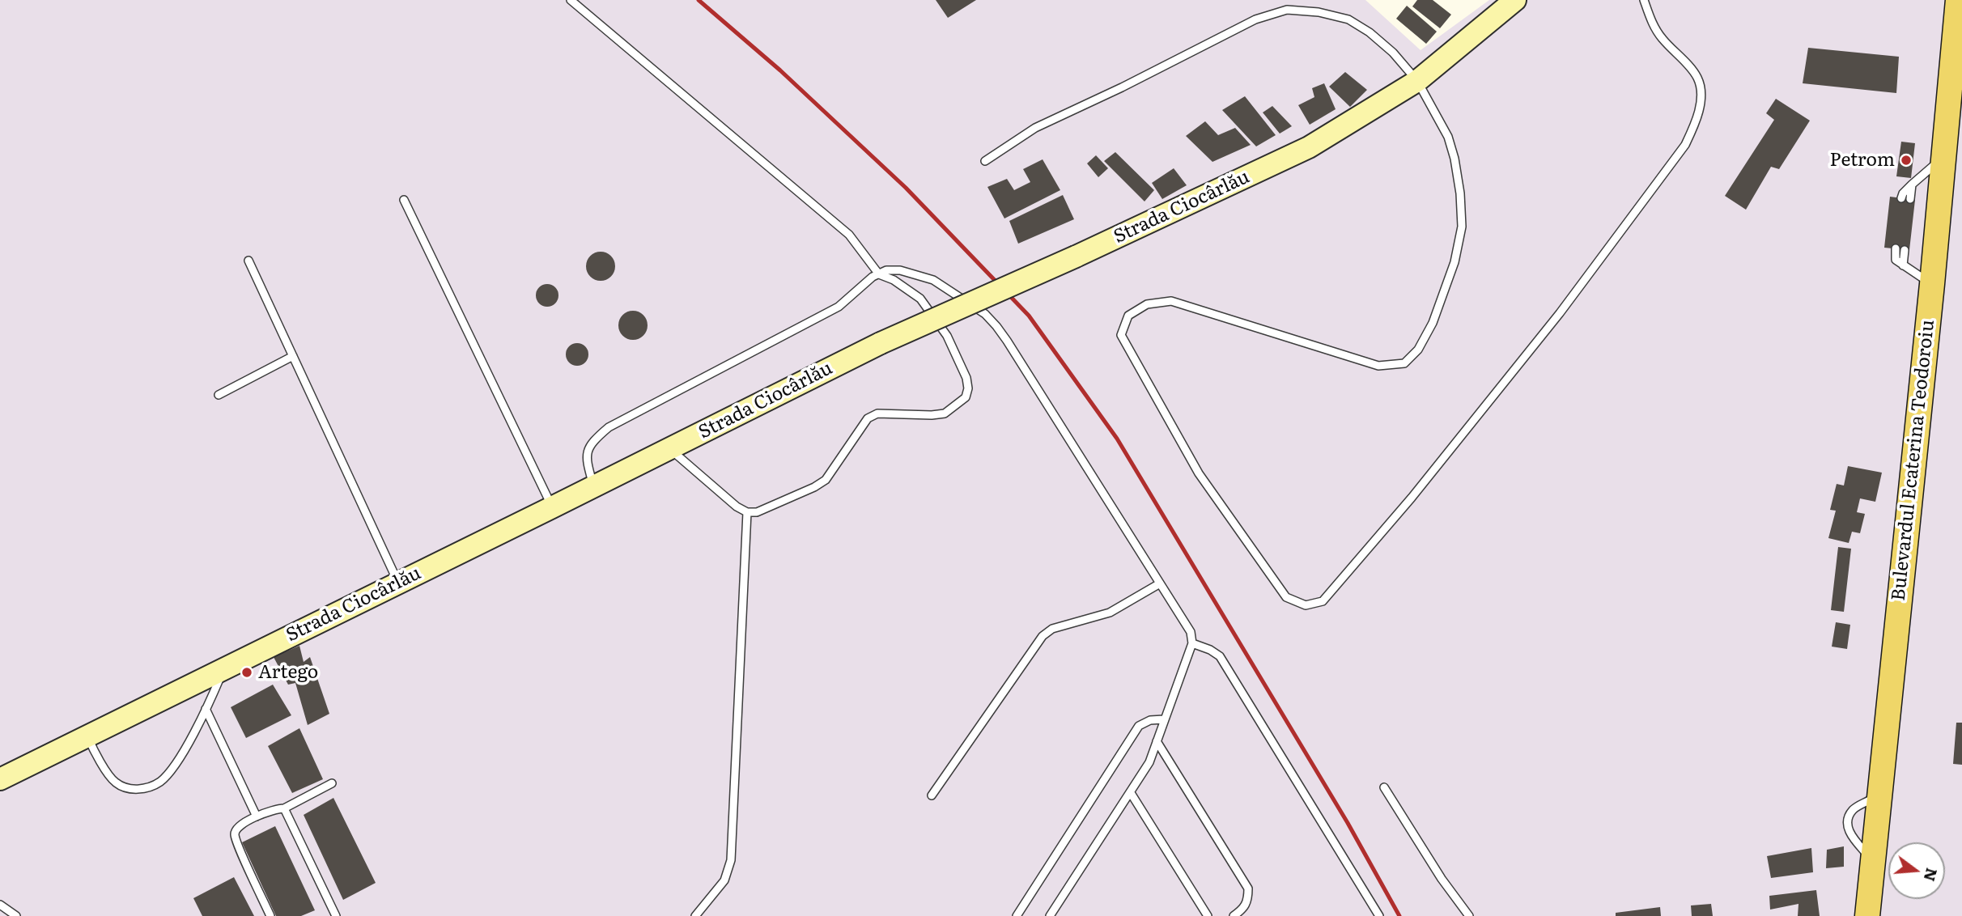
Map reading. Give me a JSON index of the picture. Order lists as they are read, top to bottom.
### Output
{
  "streets": {
    "main road": ["Strada Ciocârlău", "Bulevardul Ecaterina Teodoroiu"]
  },
  "places": ["Petrom", "Artego"],
  "north": "right"
}
